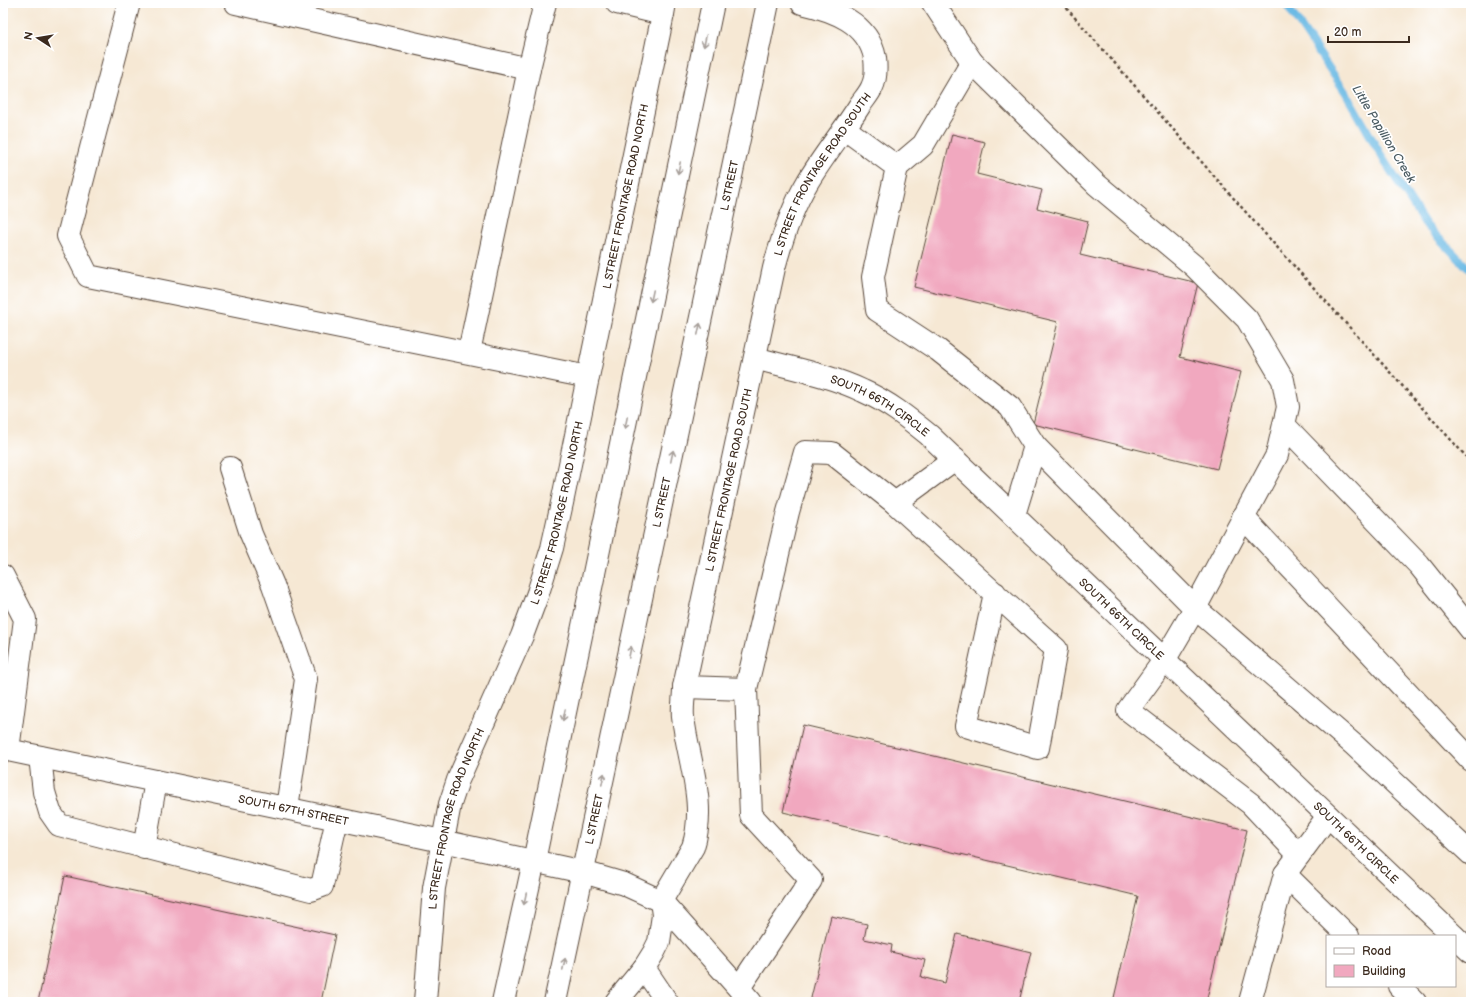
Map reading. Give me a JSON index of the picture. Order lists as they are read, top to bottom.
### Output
{
  "streets": {
    "main road": [
      "L STREET FRONTAGE ROAD SOUTH",
      "L STREET",
      "L STREET FRONTAGE ROAD NORTH",
      "SOUTH 66TH CIRCLE",
      "SOUTH 67TH STREET"
    ]
  },
  "crossings": [
    ["L STREET FRONTAGE ROAD SOUTH", "SOUTH 66TH CIRCLE"],
    ["L STREET FRONTAGE ROAD SOUTH", "SOUTH 67TH STREET"],
    ["L STREET", "SOUTH 67TH STREET"],
    ["L STREET FRONTAGE ROAD NORTH", "SOUTH 67TH STREET"]
  ],
  "water": ["Little Papillion Creek"],
  "legend": ["Road", "Building"],
  "scale_bar": "20 m",
  "north": "left"
}
